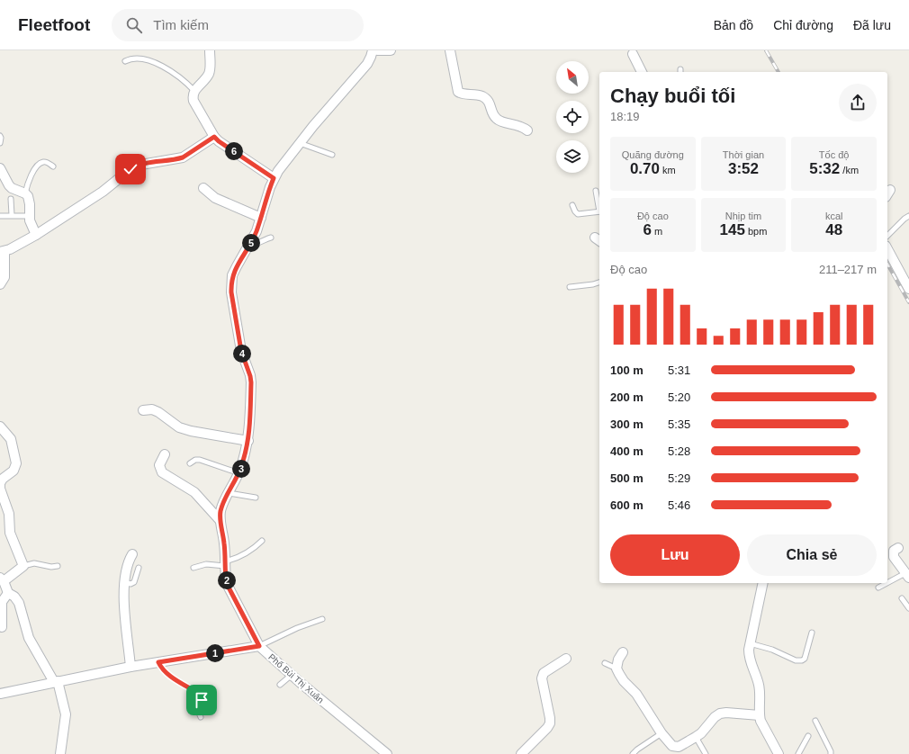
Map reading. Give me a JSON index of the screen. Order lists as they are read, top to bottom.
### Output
{
  "streets": {
    "street": ["Phố Bùi Thị Xuân"]
  },
  "north": "top left",
  "page": {
    "header": "Fleetfoot",
    "search": "Tìm kiếm",
    "nav": ["Bản đồ", "Chỉ đường", "Đã lưu"],
    "heading": ["Chạy buổi tối", "18:19"],
    "stats": [
      ["Quãng đường", "0.70 km"],
      ["Thời gian", "3:52"],
      ["Tốc độ", "5:32 /km"],
      ["Độ cao", "6 m"],
      ["Nhịp tim", "145 bpm"],
      ["kcal", "48"]
    ],
    "pins": [
      "6",
      "5",
      "4",
      "3",
      "2",
      "1"
    ],
    "chart": ["Độ cao", "211–217 m"],
    "list": [
      {
        "name": "100 m",
        "note": "5:31"
      },
      {
        "name": "200 m",
        "note": "5:20"
      },
      {
        "name": "300 m",
        "note": "5:35"
      },
      {
        "name": "400 m",
        "note": "5:28"
      },
      {
        "name": "500 m",
        "note": "5:29"
      },
      {
        "name": "600 m",
        "note": "5:46"
      }
    ],
    "buttons": ["Lưu", "Chia sẻ"]
  }
}
